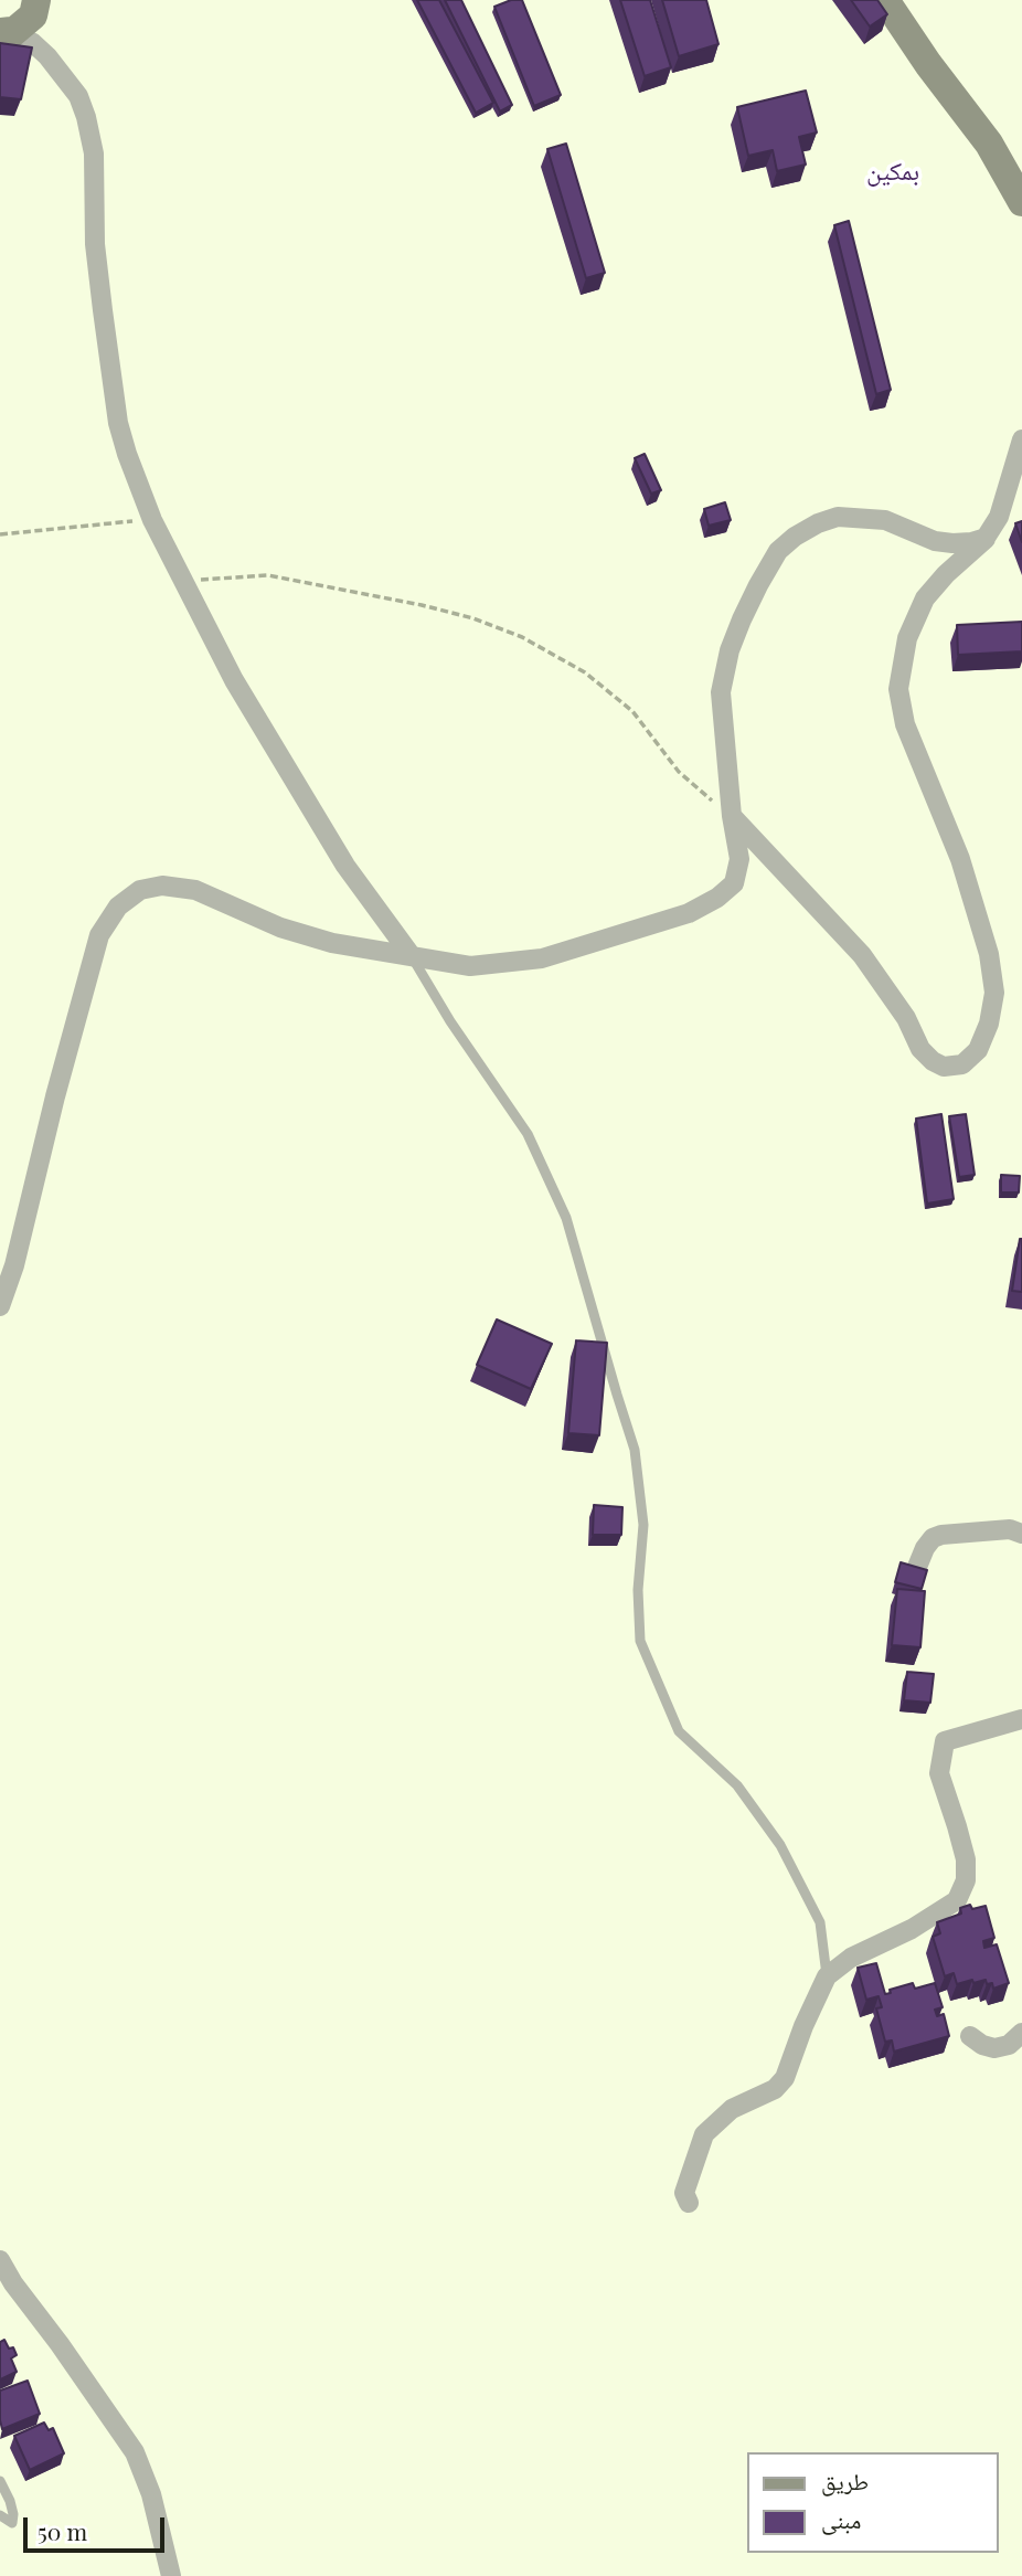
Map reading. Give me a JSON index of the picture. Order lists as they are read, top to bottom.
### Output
{
  "districts": ["بمكين"],
  "legend": ["طريق", "مبنى"],
  "scale_bar": "50 m"
}
